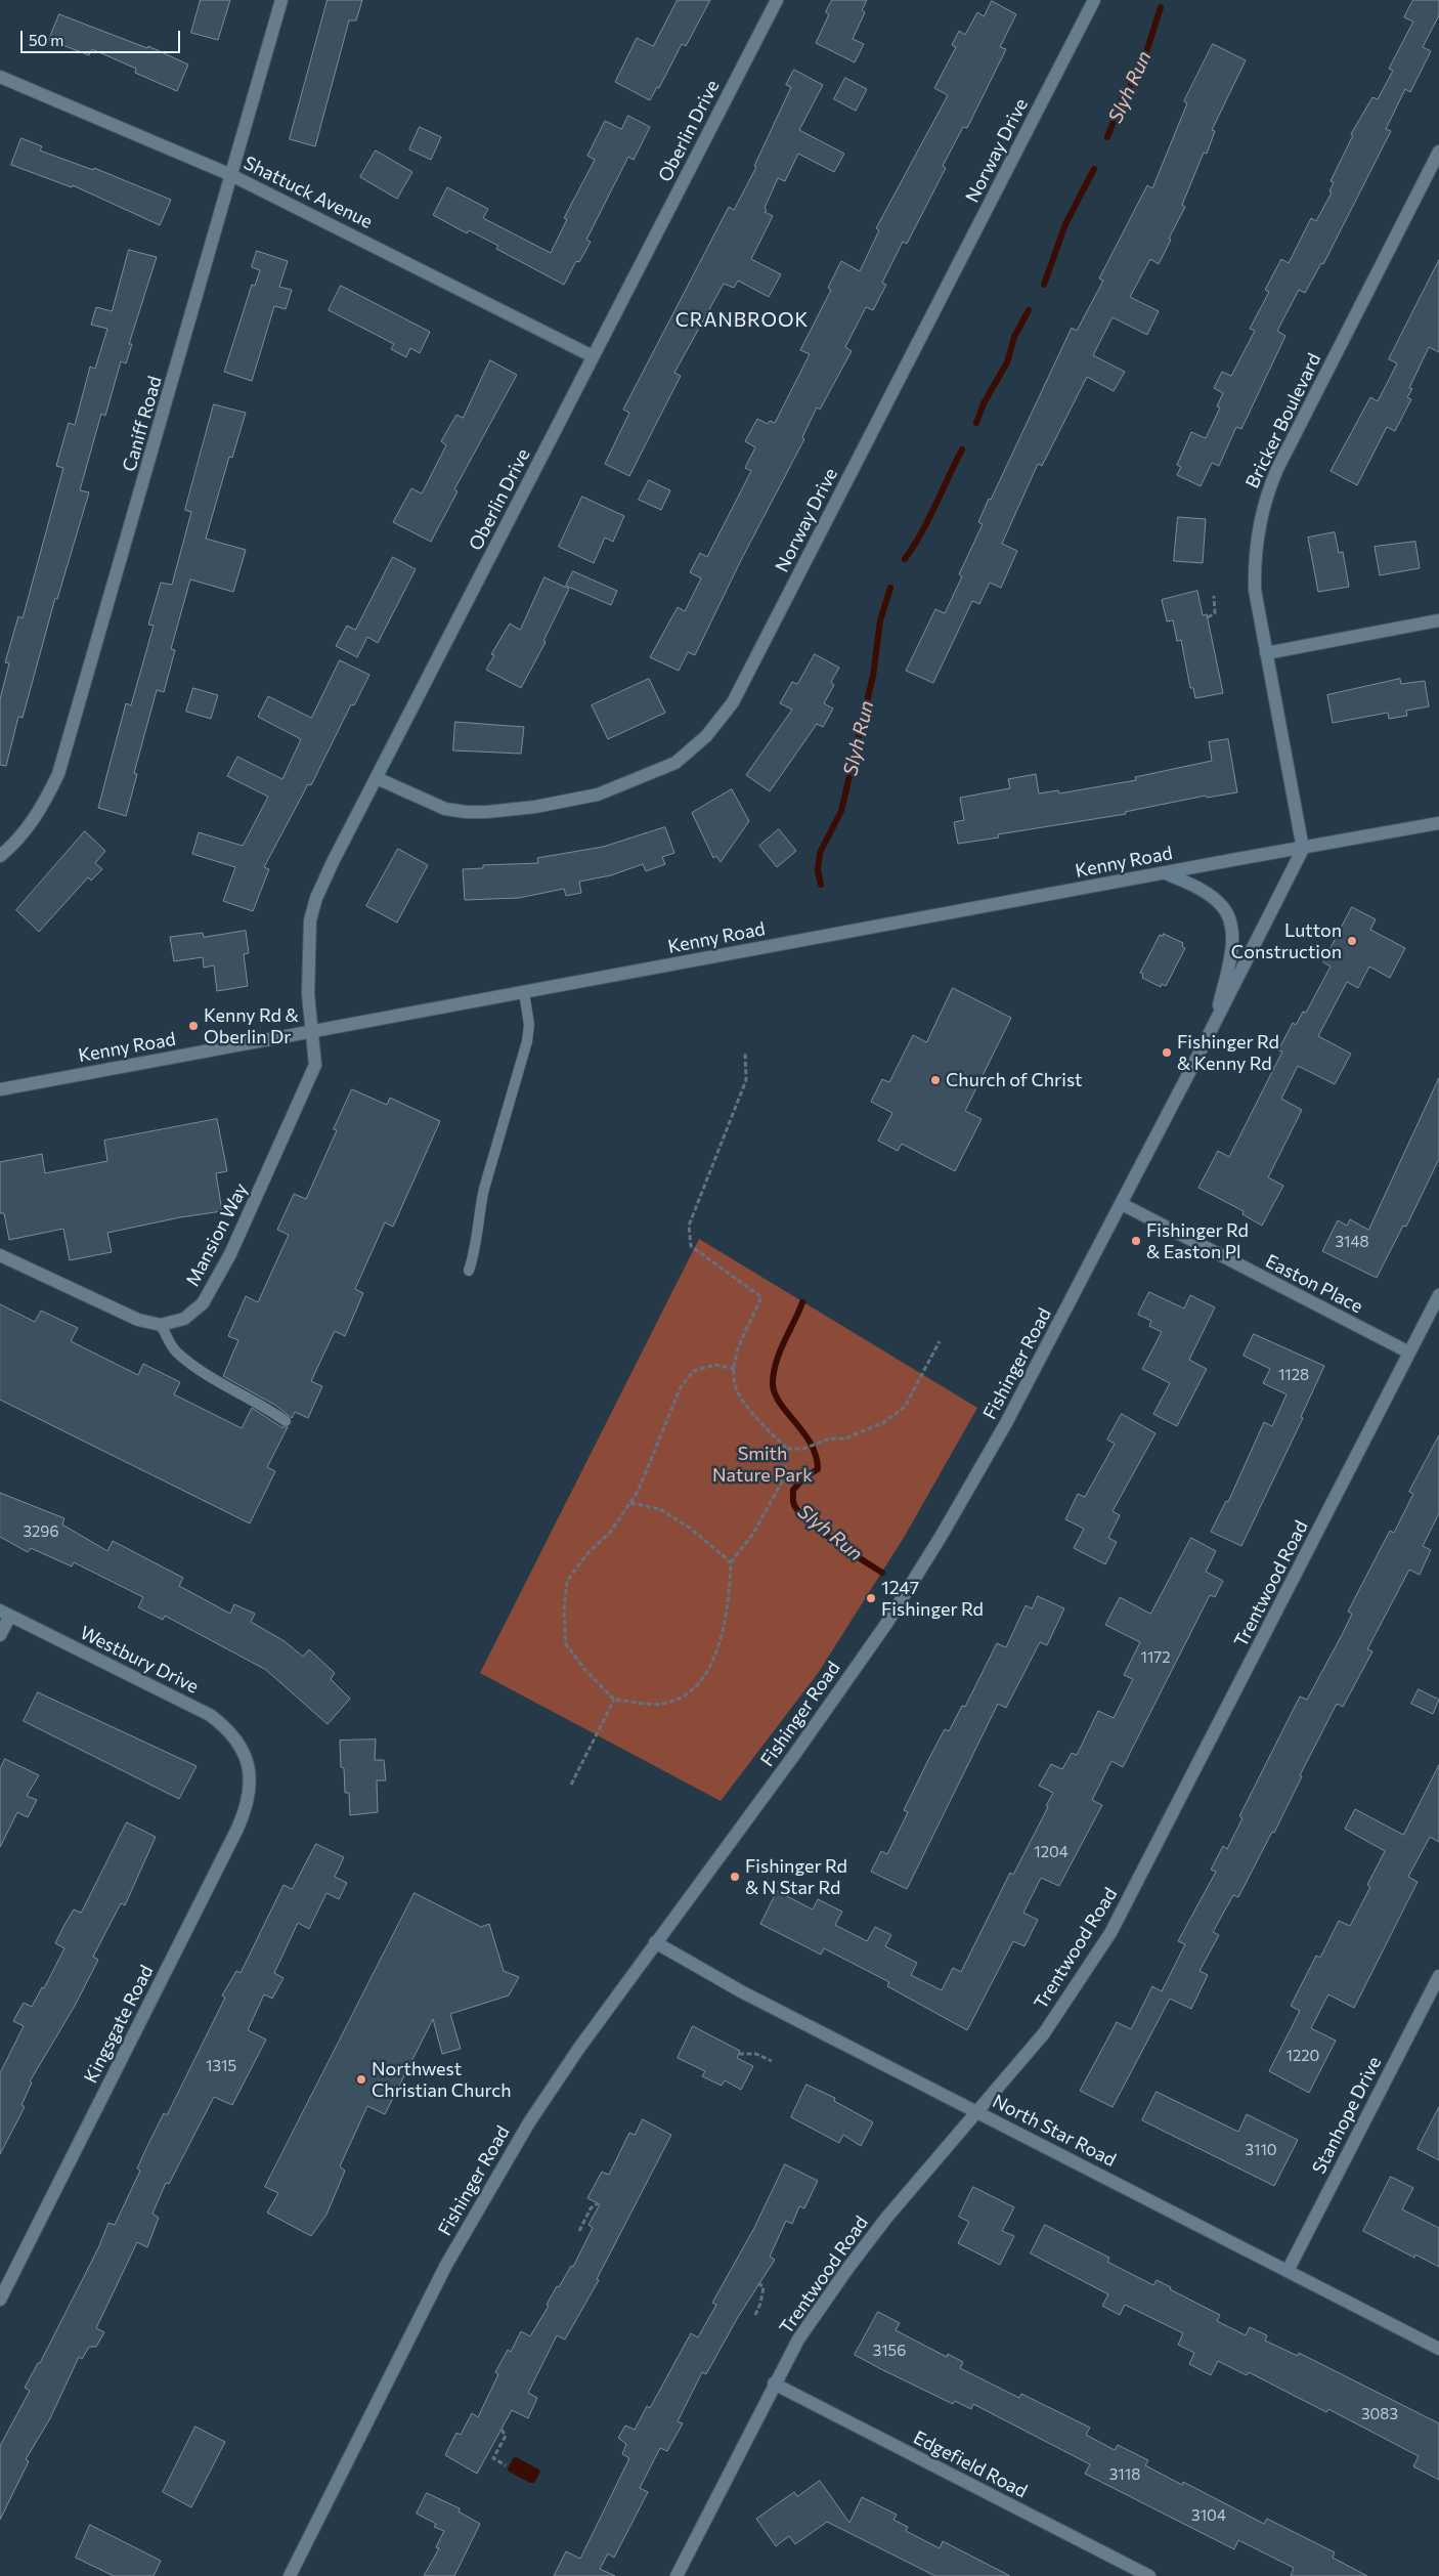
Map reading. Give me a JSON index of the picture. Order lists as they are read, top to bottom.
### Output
{
  "streets": {
    "street": [
      "Oberlin Drive",
      "Norway Drive",
      "Shattuck Avenue",
      "Bricker Boulevard",
      "Caniff Road",
      "Kenny Road",
      "Mansion Way",
      "Easton Place",
      "Fishinger Road",
      "Trentwood Road",
      "Westbury Drive",
      "Kingsgate Road",
      "Stanhope Drive",
      "North Star Road",
      "Edgefield Road"
    ]
  },
  "crossings": [
    ["Oberlin Drive", "Norway Drive"],
    ["Oberlin Drive", "Shattuck Avenue"],
    ["Oberlin Drive", "Kenny Road"],
    ["Oberlin Drive", "Mansion Way"],
    ["Shattuck Avenue", "Caniff Road"],
    ["Bricker Boulevard", "Kenny Road"],
    ["Bricker Boulevard", "Fishinger Road"],
    ["Kenny Road", "Mansion Way"],
    ["Kenny Road", "Fishinger Road"],
    ["Easton Place", "Fishinger Road"],
    ["Easton Place", "Trentwood Road"],
    ["Fishinger Road", "North Star Road"],
    ["Trentwood Road", "North Star Road"],
    ["Trentwood Road", "Edgefield Road"],
    ["Westbury Drive", "Kingsgate Road"],
    ["Stanhope Drive", "North Star Road"]
  ],
  "districts": ["CRANBROOK"],
  "water": ["Slyh Run"],
  "parks": ["Smith Nature Park"],
  "places": [
    "Lutton Construction",
    "Kenny Rd & Oberlin Dr",
    "Fishinger Rd & Kenny Rd",
    "Church of Christ",
    "Fishinger Rd & Easton Pl",
    "1247 Fishinger Rd",
    "Fishinger Rd & N Star Rd",
    "Northwest Christian Church"
  ],
  "house_numbers": [
    "3148",
    "1128",
    "3296",
    "1172",
    "1204",
    "1220",
    "1315",
    "3110",
    "3156",
    "3083",
    "3118",
    "3104"
  ],
  "scale_bar": "50 m"
}
